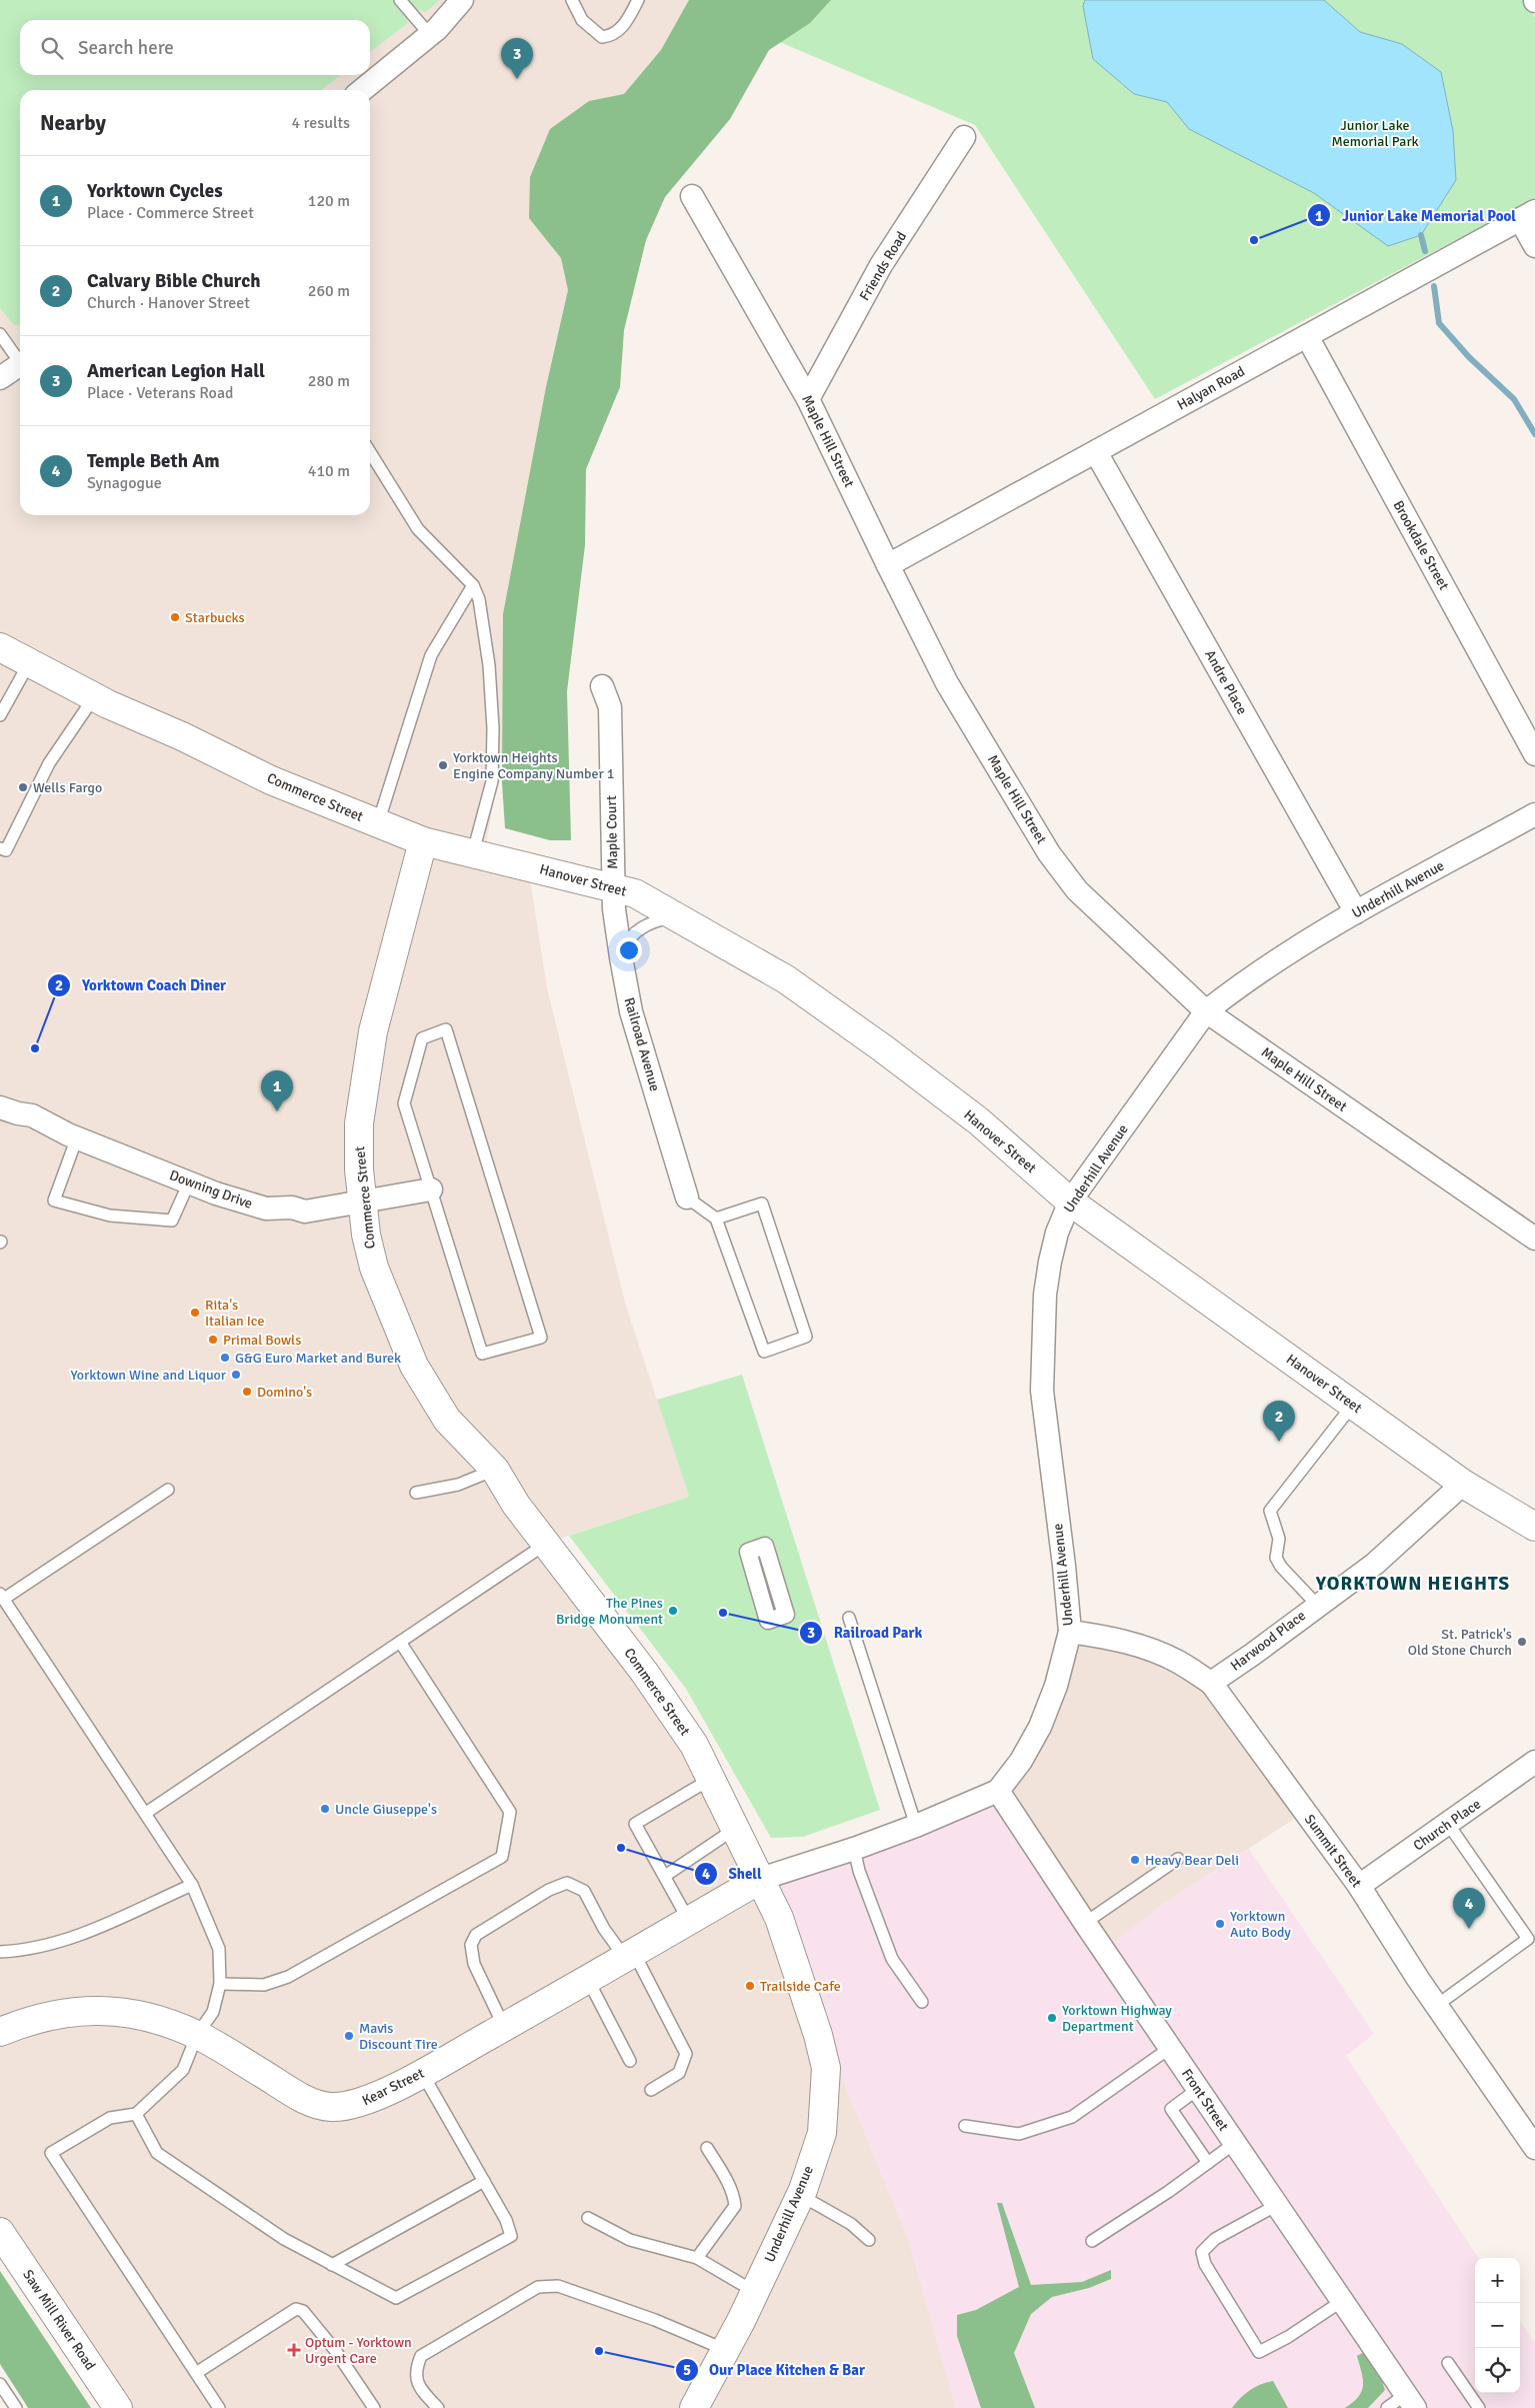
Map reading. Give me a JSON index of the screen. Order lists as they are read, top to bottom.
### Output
{
  "streets": {
    "street": [
      "Friends Road",
      "Halyan Road",
      "Maple Hill Street",
      "Brookdale Street",
      "Andre Place",
      "Commerce Street",
      "Maple Court",
      "Hanover Street",
      "Underhill Avenue",
      "Railroad Avenue",
      "Downing Drive",
      "Harwood Place",
      "Church Place",
      "Summit Street",
      "Kear Street",
      "Front Street",
      "Saw Mill River Road"
    ]
  },
  "crossings": [
    ["Friends Road", "Maple Hill Street"],
    ["Halyan Road", "Maple Hill Street"],
    ["Halyan Road", "Brookdale Street"],
    ["Halyan Road", "Andre Place"],
    ["Maple Hill Street", "Underhill Avenue"],
    ["Andre Place", "Underhill Avenue"],
    ["Commerce Street", "Hanover Street"],
    ["Commerce Street", "Underhill Avenue"],
    ["Commerce Street", "Downing Drive"],
    ["Commerce Street", "Kear Street"],
    ["Maple Court", "Hanover Street"],
    ["Maple Court", "Railroad Avenue"],
    ["Hanover Street", "Underhill Avenue"],
    ["Hanover Street", "Railroad Avenue"],
    ["Hanover Street", "Harwood Place"],
    ["Underhill Avenue", "Summit Street"],
    ["Underhill Avenue", "Kear Street"],
    ["Underhill Avenue", "Front Street"],
    ["Harwood Place", "Summit Street"],
    ["Church Place", "Summit Street"]
  ],
  "districts": ["YORKTOWN HEIGHTS"],
  "parks": ["Junior Lake Memorial Park"],
  "places": {
    "other": [
      "Junior Lake Memorial Pool",
      "Starbucks",
      "Yorktown Heights Engine Company Number 1",
      "Wells Fargo",
      "Yorktown Coach Diner",
      "Rita's Italian Ice",
      "Primal Bowls",
      "G&G Euro Market and Burek",
      "Yorktown Wine and Liquor",
      "Domino's",
      "The Pines Bridge Monument",
      "Railroad Park",
      "St. Patrick's Old Stone Church",
      "Uncle Giuseppe's",
      "Shell",
      "Heavy Bear Deli",
      "Yorktown Auto Body",
      "Trailside Cafe",
      "Yorktown Highway Department",
      "Mavis Discount Tire",
      "Our Place Kitchen & Bar"
    ],
    "health": ["Optum - Yorktown Urgent Care"]
  },
  "page": {
    "search": "Search here",
    "pins": [
      "3",
      "1",
      "2",
      "4"
    ],
    "heading": ["Nearby", "4 results"],
    "list": [
      {
        "mark": "1",
        "name": "Yorktown Cycles",
        "note": "Place · Commerce Street",
        "value": "120 m"
      },
      {
        "mark": "2",
        "name": "Calvary Bible Church",
        "note": "Church · Hanover Street",
        "value": "260 m"
      },
      {
        "mark": "3",
        "name": "American Legion Hall",
        "note": "Place · Veterans Road",
        "value": "280 m"
      },
      {
        "mark": "4",
        "name": "Temple Beth Am",
        "note": "Synagogue",
        "value": "410 m"
      }
    ],
    "map_buttons": ["+", "−"]
  }
}
